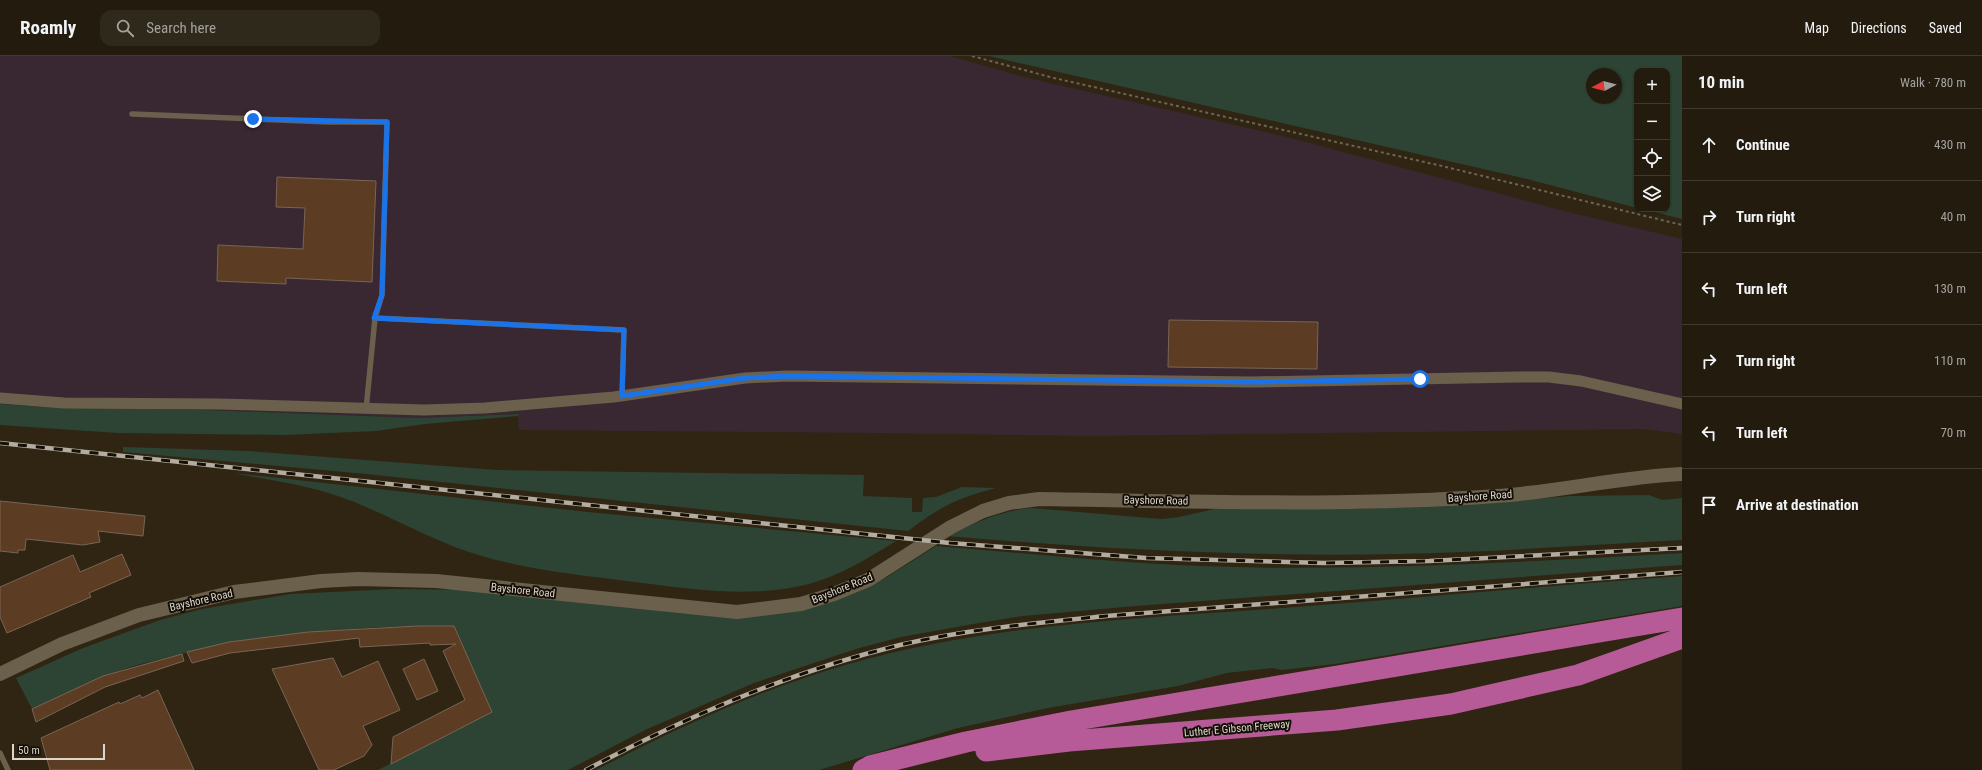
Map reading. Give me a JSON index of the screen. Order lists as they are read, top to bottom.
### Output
{
  "streets": {
    "highway": ["Luther E Gibson Freeway"],
    "street": ["Bayshore Road"]
  },
  "scale_bar": "50 m",
  "north": "left",
  "page": {
    "header": "Roamly",
    "search": "Search here",
    "nav": ["Map", "Directions", "Saved"],
    "heading": ["10 min", "Walk · 780 m"],
    "map_buttons": ["+", "−"],
    "list": [
      ["Continue", "430 m"],
      ["Turn right", "40 m"],
      ["Turn left", "130 m"],
      ["Turn right", "110 m"],
      ["Turn left", "70 m"],
      "Arrive at destination"
    ],
    "scale": "50 m"
  }
}
